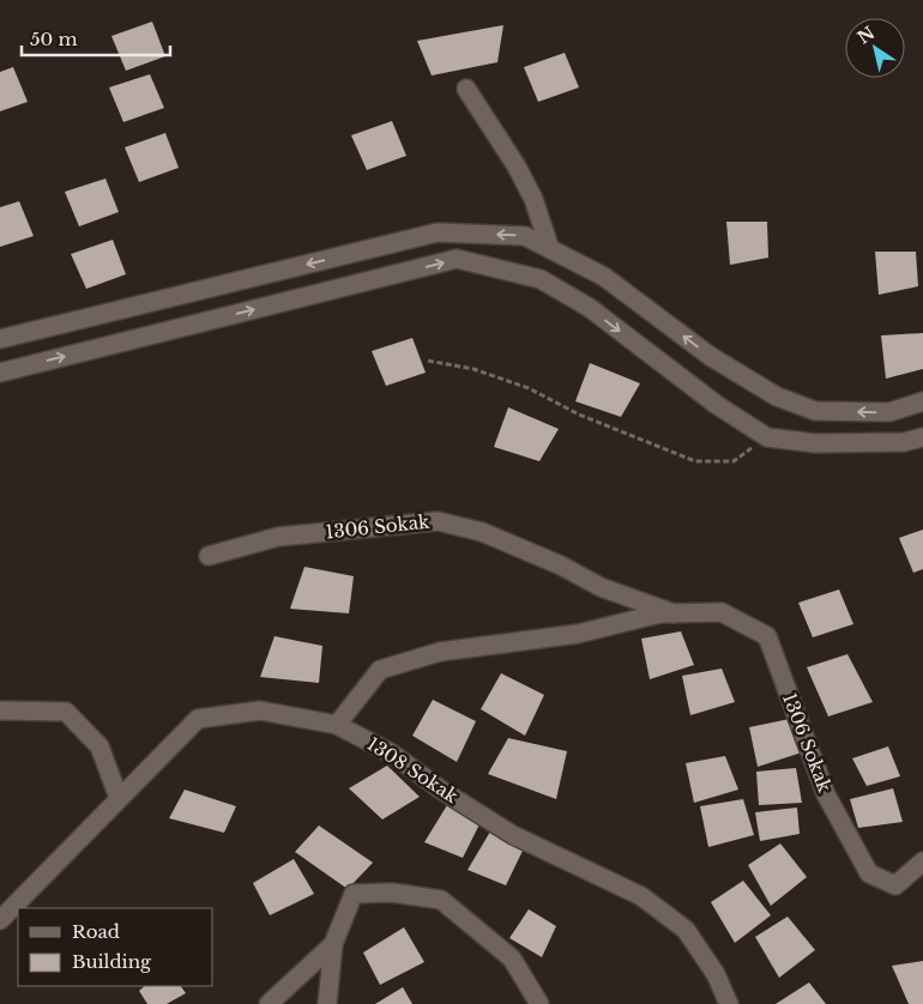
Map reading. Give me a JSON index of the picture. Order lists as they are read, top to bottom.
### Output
{
  "streets": {
    "street": ["1306 Sokak", "1308 Sokak"]
  },
  "crossings": [
    ["1306 Sokak", "1308 Sokak"]
  ],
  "legend": ["Road", "Building"],
  "scale_bar": "50 m",
  "north": "top left"
}
